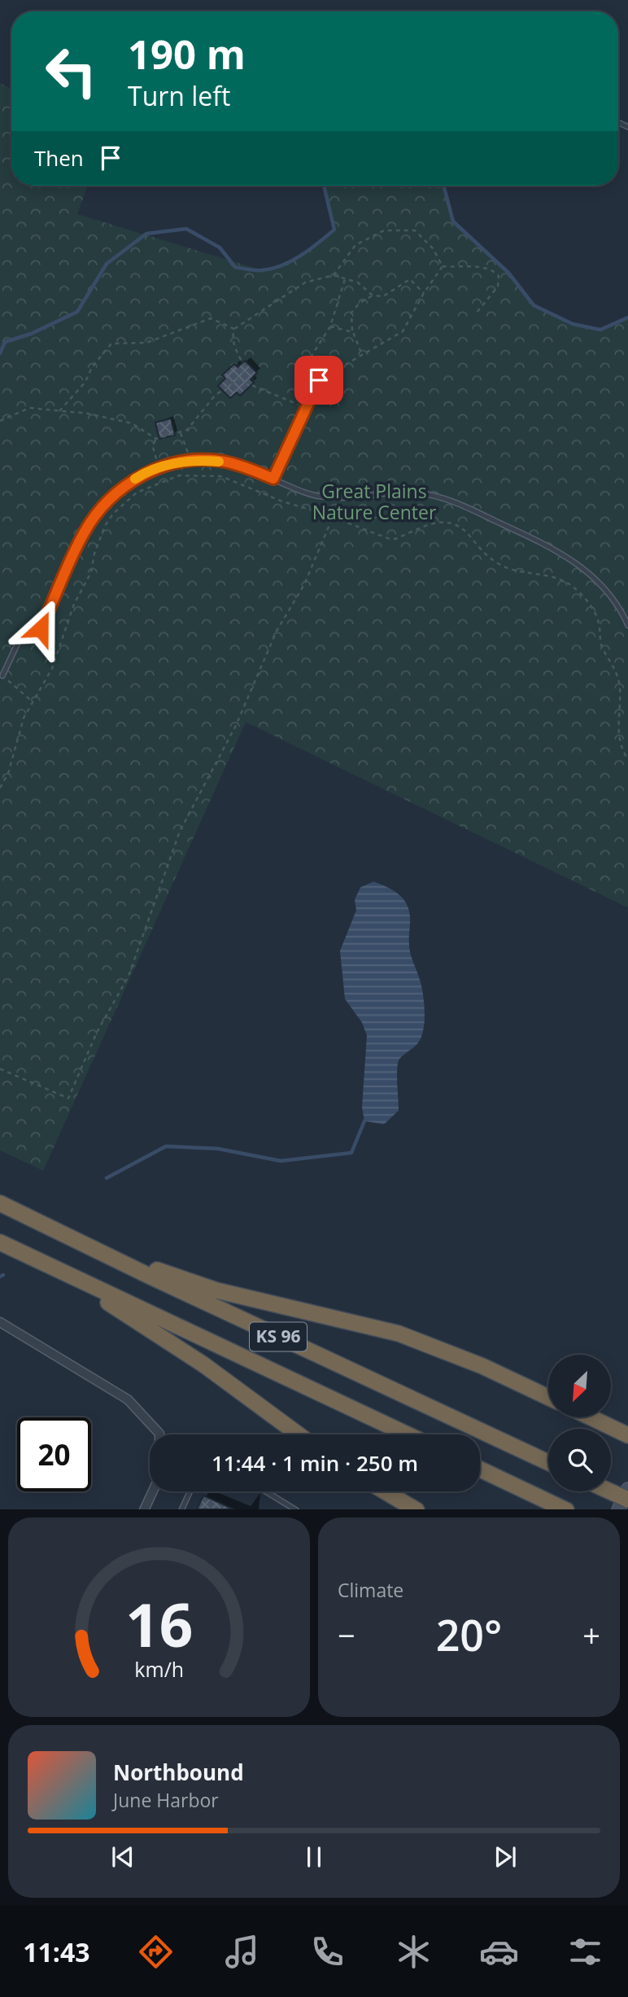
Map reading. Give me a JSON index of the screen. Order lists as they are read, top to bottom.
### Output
{
  "streets": {
    "highway": ["KS 96"]
  },
  "parks": ["Great Plains Nature Center"],
  "north": "bottom left",
  "page": {
    "turn": ["190 m", "Turn left"],
    "then": "Then",
    "limit": "20",
    "trip": "11:44 · 1 min · 250 m",
    "tile": "Climate",
    "heat": ["−", "20°", "+"],
    "song": ["Northbound", "June Harbor"],
    "tabs": "11:43",
    "gauge": ["16", "km/h"]
  }
}
